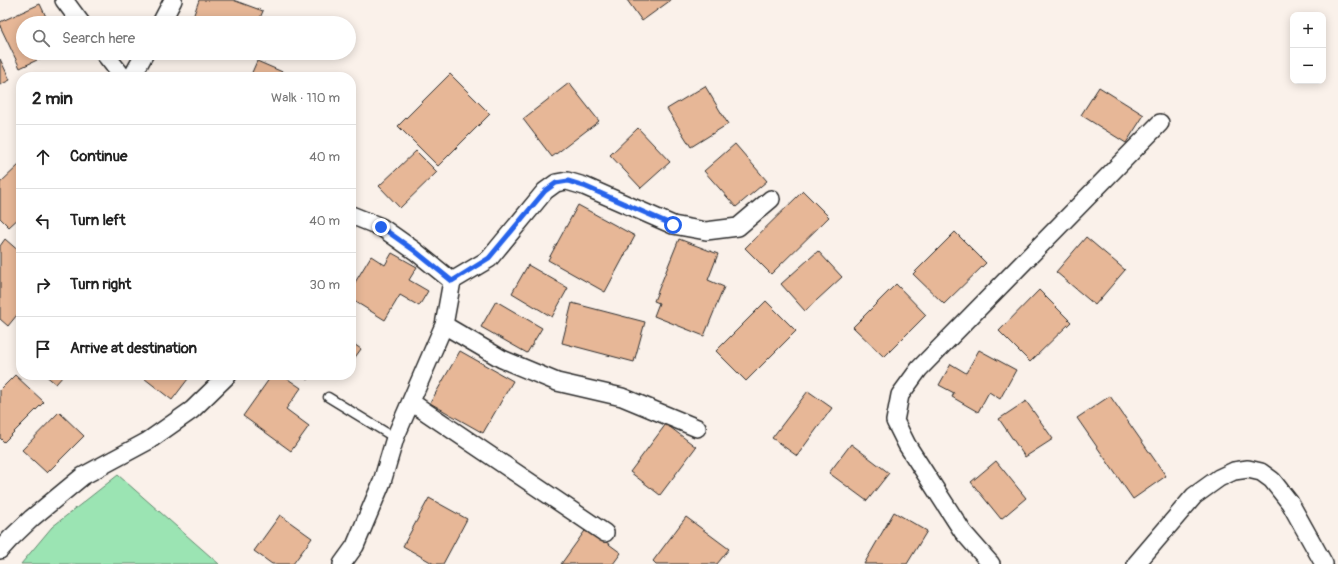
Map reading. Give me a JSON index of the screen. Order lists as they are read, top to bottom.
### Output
{
  "page": {
    "map_buttons": ["+", "−"],
    "search": "Search here",
    "heading": ["2 min", "Walk · 110 m"],
    "list": [
      ["Continue", "40 m"],
      ["Turn left", "40 m"],
      ["Turn right", "30 m"],
      "Arrive at destination"
    ]
  }
}
